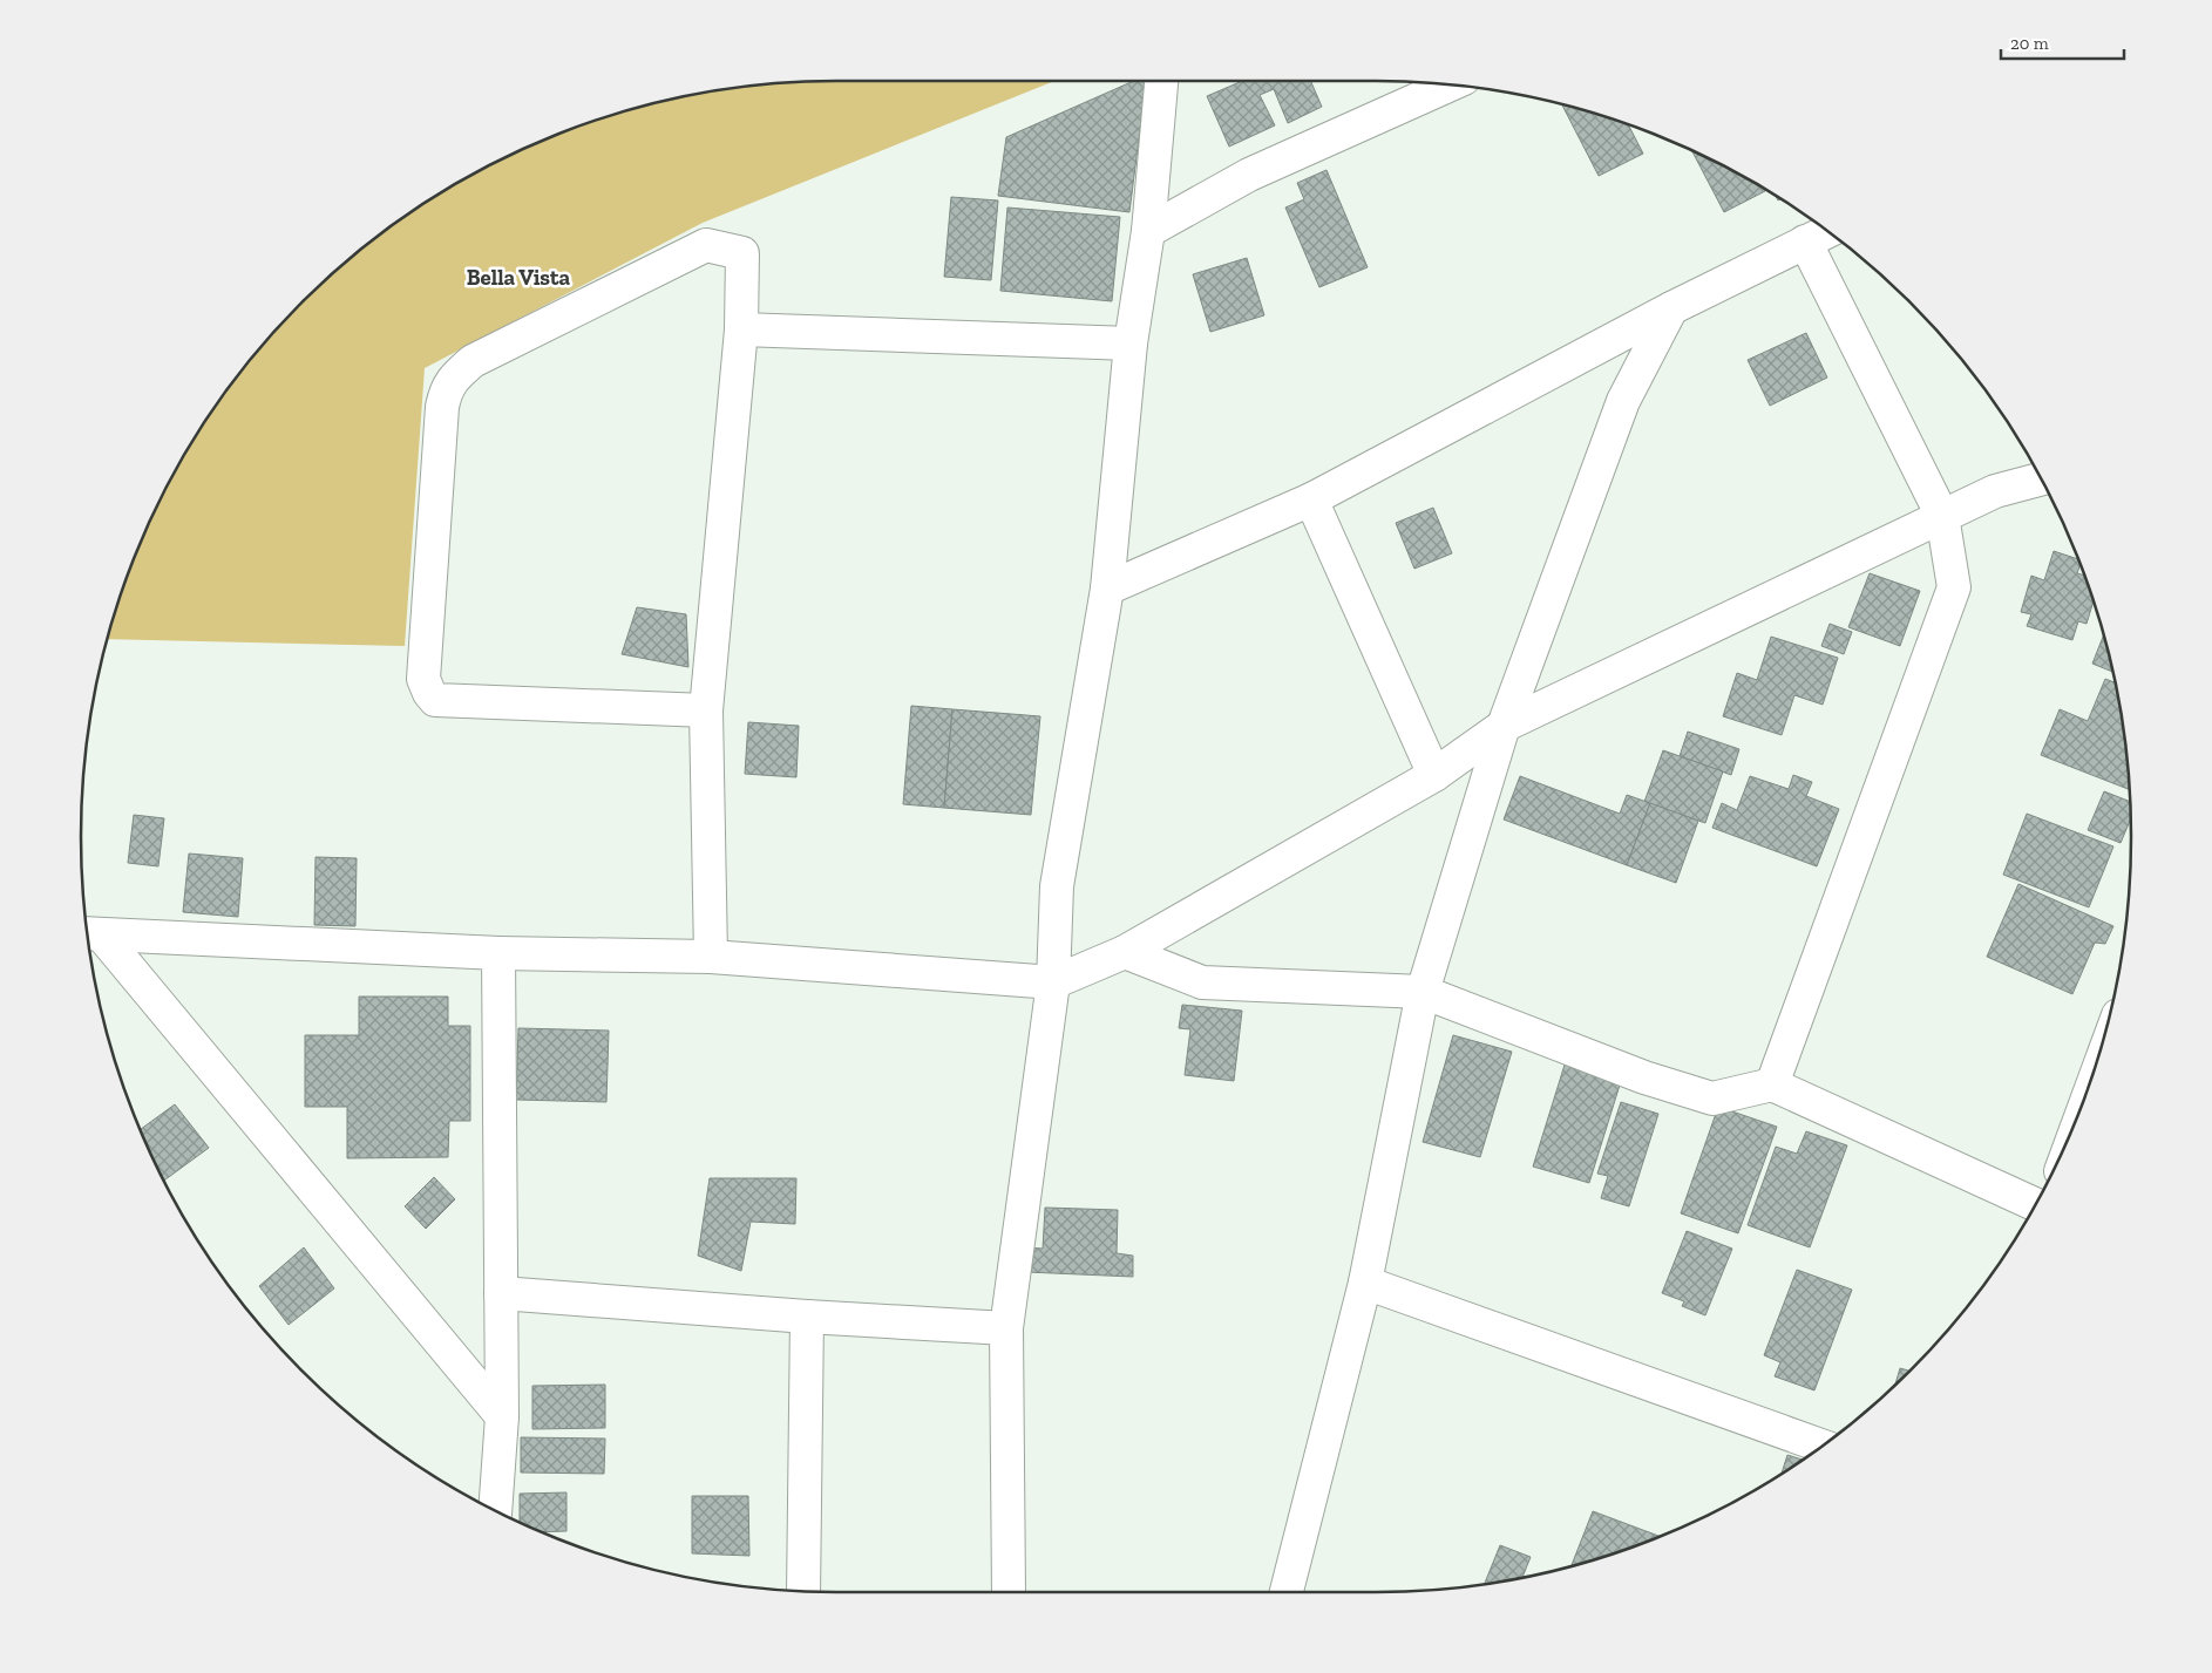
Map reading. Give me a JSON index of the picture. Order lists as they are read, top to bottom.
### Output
{
  "districts": ["Bella Vista"],
  "scale_bar": "20 m"
}
